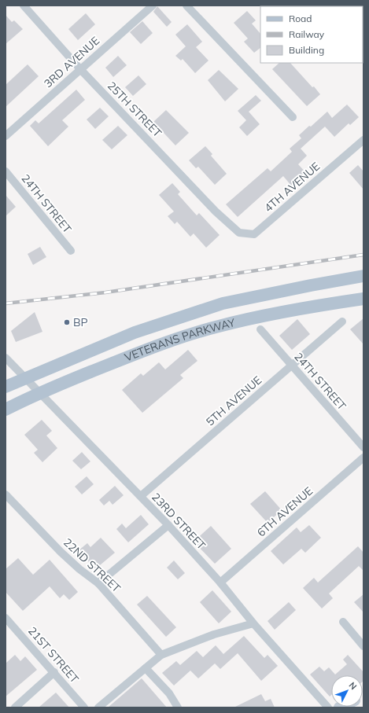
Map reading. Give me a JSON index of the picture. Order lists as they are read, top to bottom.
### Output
{
  "streets": {
    "main road": ["VETERANS PARKWAY"],
    "street": [
      "3RD AVENUE",
      "25TH STREET",
      "4TH AVENUE",
      "24TH STREET",
      "5TH AVENUE",
      "6TH AVENUE",
      "23RD STREET",
      "22ND STREET",
      "21ST STREET"
    ]
  },
  "crossings": [
    ["3RD AVENUE", "25TH STREET"],
    ["25TH STREET", "4TH AVENUE"],
    ["24TH STREET", "5TH AVENUE"],
    ["VETERANS PARKWAY", "23RD STREET"],
    ["5TH AVENUE", "23RD STREET"],
    ["6TH AVENUE", "23RD STREET"]
  ],
  "places": ["BP"],
  "legend": ["Road", "Railway", "Building"],
  "north": "top right"
}
